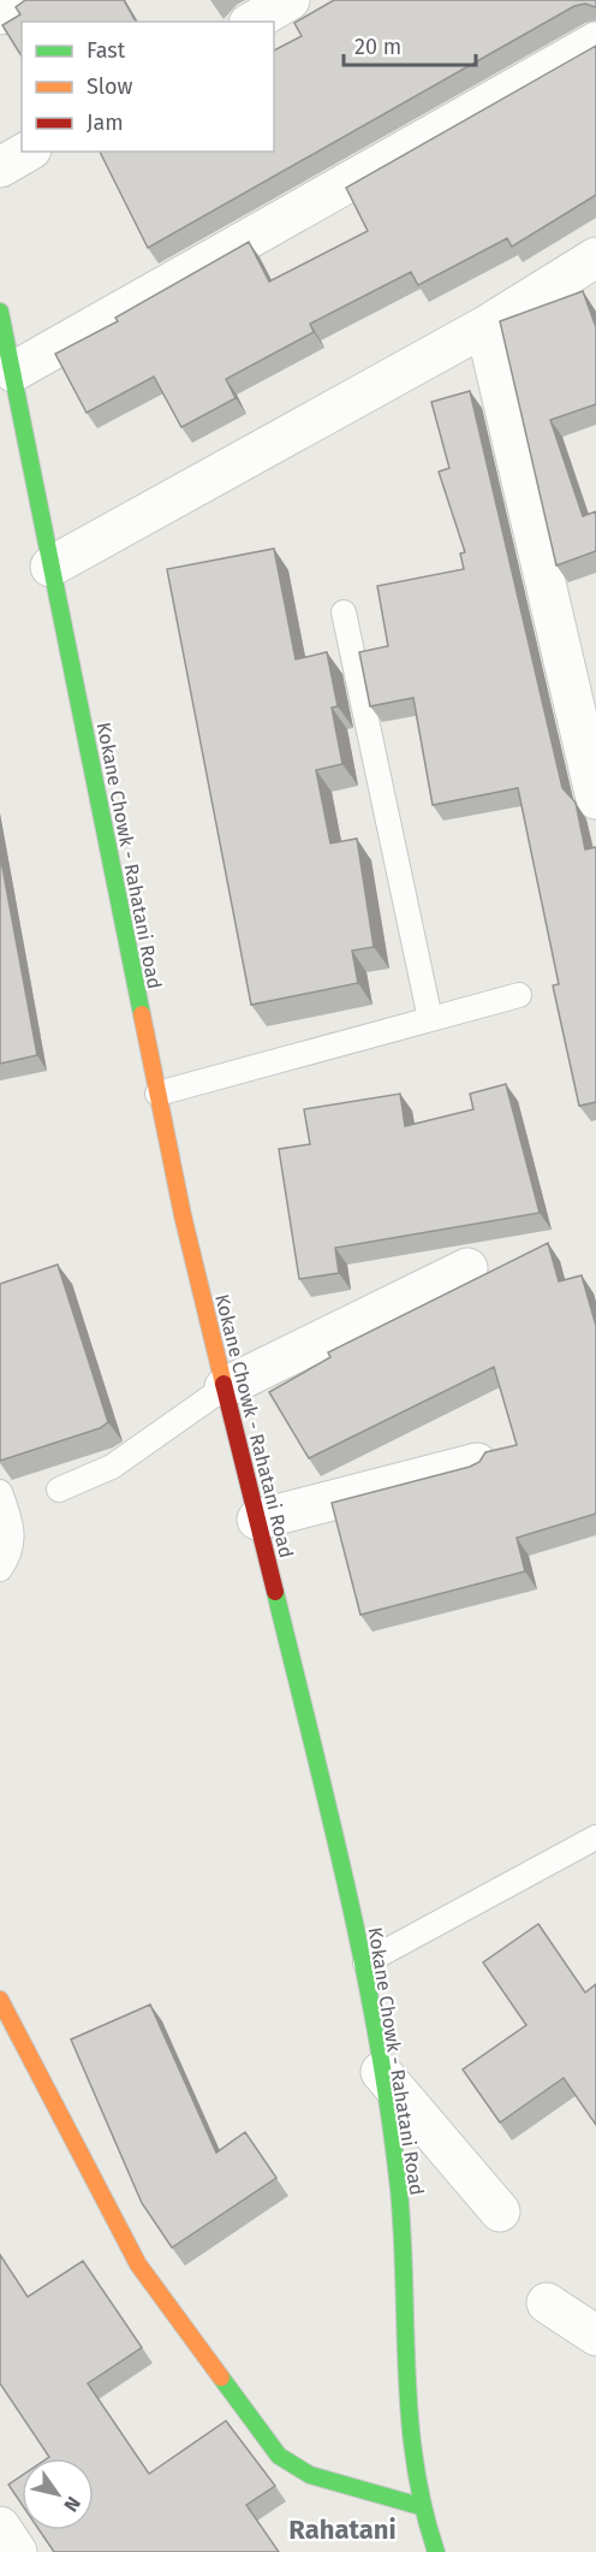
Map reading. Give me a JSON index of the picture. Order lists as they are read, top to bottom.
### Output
{
  "streets": {
    "street": ["Kokane Chowk - Rahatani Road"]
  },
  "districts": ["Rahatani"],
  "legend": ["Fast", "Slow", "Jam"],
  "scale_bar": "20 m",
  "north": "bottom right"
}
